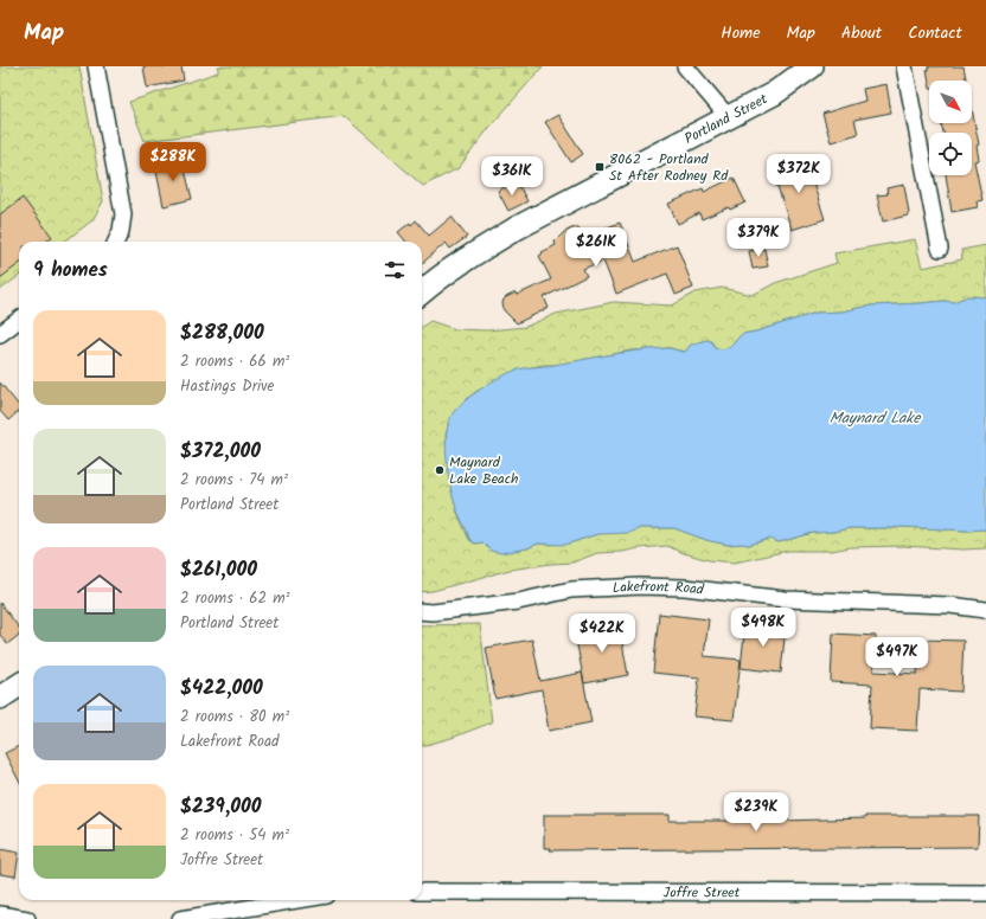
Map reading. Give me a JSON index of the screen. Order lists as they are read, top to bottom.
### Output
{
  "streets": {
    "main road": ["Portland Street"],
    "street": ["Lakefront Road", "Joffre Street"]
  },
  "water": ["Maynard Lake"],
  "places": {
    "transit": ["8062 - Portland St After Rodney Rd"],
    "other": ["Maynard Lake Beach"]
  },
  "north": "bottom right",
  "page": {
    "header": "Map",
    "nav": [
      "Home",
      "Map",
      "About",
      "Contact"
    ],
    "price": [
      "$288K",
      "$372K",
      "$361K",
      "$379K",
      "$261K",
      "$498K",
      "$422K",
      "$497K",
      "$239K"
    ],
    "heading": "9 homes",
    "list": [
      {
        "name": "$288,000",
        "note": "2 rooms · 66 m² · Hastings Drive"
      },
      {
        "name": "$372,000",
        "note": "2 rooms · 74 m² · Portland Street"
      },
      {
        "name": "$261,000",
        "note": "2 rooms · 62 m² · Portland Street"
      },
      {
        "name": "$422,000",
        "note": "2 rooms · 80 m² · Lakefront Road"
      },
      {
        "name": "$239,000",
        "note": "2 rooms · 54 m² · Joffre Street"
      }
    ]
  }
}
